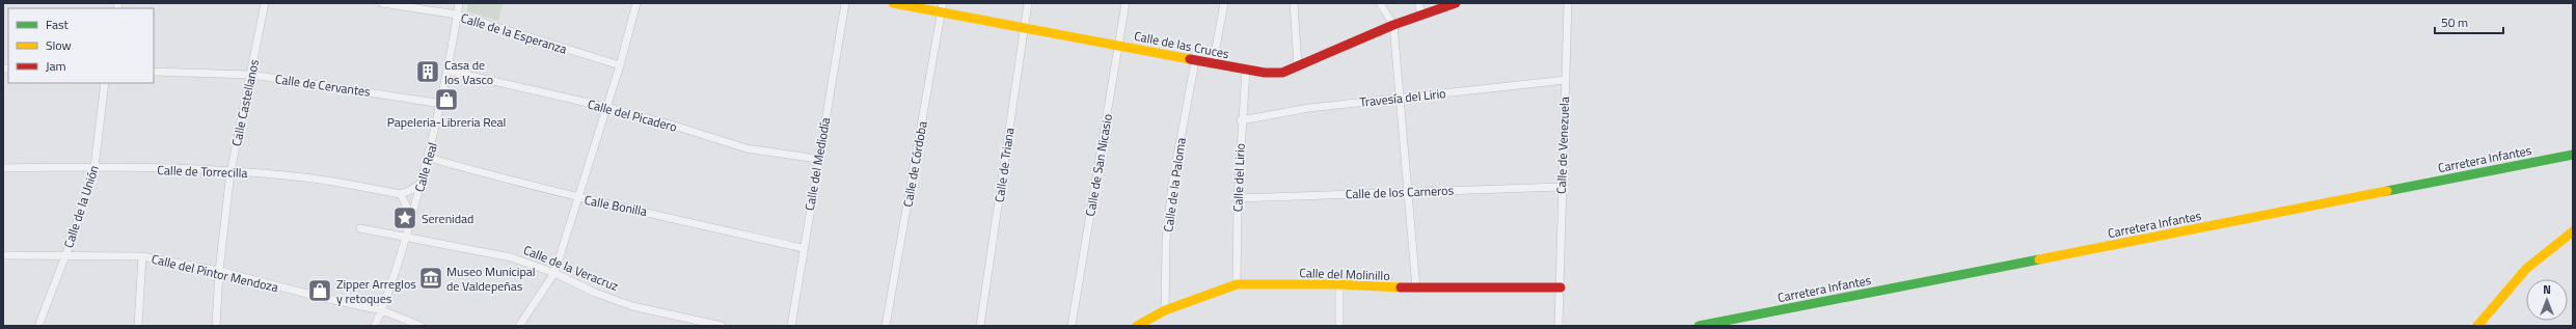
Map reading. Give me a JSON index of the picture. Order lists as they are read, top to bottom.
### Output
{
  "streets": {
    "street": [
      "Calle de la Esperanza",
      "Calle de las Cruces",
      "Calle de Cervantes",
      "Travesía del Lirio",
      "Calle Castellanos",
      "Calle del Picadero",
      "Calle de Venezuela",
      "Carretera Infantes",
      "Calle del Mediodía",
      "Calle de Córdoba",
      "Calle de Triana",
      "Calle de San Nicasio",
      "Calle Real",
      "Calle de Torrecilla",
      "Calle del Lirio",
      "Calle de la Paloma",
      "Calle de los Carneros",
      "Calle Bonilla",
      "Calle de la Unión",
      "Calle de la Veracruz",
      "Calle del Pintor Mendoza",
      "Calle del Molinillo"
    ]
  },
  "crossings": [
    ["Calle de la Esperanza", "Calle Real"],
    ["Calle de las Cruces", "Calle de Córdoba"],
    ["Calle de las Cruces", "Calle de Triana"],
    ["Calle de las Cruces", "Calle de San Nicasio"],
    ["Calle de las Cruces", "Calle del Lirio"],
    ["Calle de las Cruces", "Calle de la Paloma"],
    ["Calle de Cervantes", "Calle Castellanos"],
    ["Calle de Cervantes", "Calle Real"],
    ["Travesía del Lirio", "Calle de Venezuela"],
    ["Travesía del Lirio", "Calle del Lirio"],
    ["Calle Castellanos", "Calle de Torrecilla"],
    ["Calle Castellanos", "Calle del Pintor Mendoza"],
    ["Calle del Picadero", "Calle del Mediodía"],
    ["Calle del Picadero", "Calle Real"],
    ["Calle de Venezuela", "Calle de los Carneros"],
    ["Calle de Venezuela", "Calle del Molinillo"],
    ["Calle del Mediodía", "Calle Bonilla"],
    ["Calle Real", "Calle Bonilla"],
    ["Calle Real", "Calle de la Veracruz"],
    ["Calle Real", "Calle del Pintor Mendoza"],
    ["Calle de Torrecilla", "Calle de la Unión"],
    ["Calle del Lirio", "Calle de los Carneros"],
    ["Calle del Lirio", "Calle del Molinillo"],
    ["Calle de la Paloma", "Calle del Molinillo"],
    ["Calle de la Unión", "Calle del Pintor Mendoza"]
  ],
  "places": {
    "building": ["Casa de los Vasco"],
    "shop": ["Papeleria-Libreria Real", "Zipper Arreglos y retoques"],
    "place": ["Serenidad"],
    "museum": ["Museo Municipal de Valdepeñas"]
  },
  "legend": ["Fast", "Slow", "Jam"],
  "scale_bar": "50 m",
  "north": "top"
}
